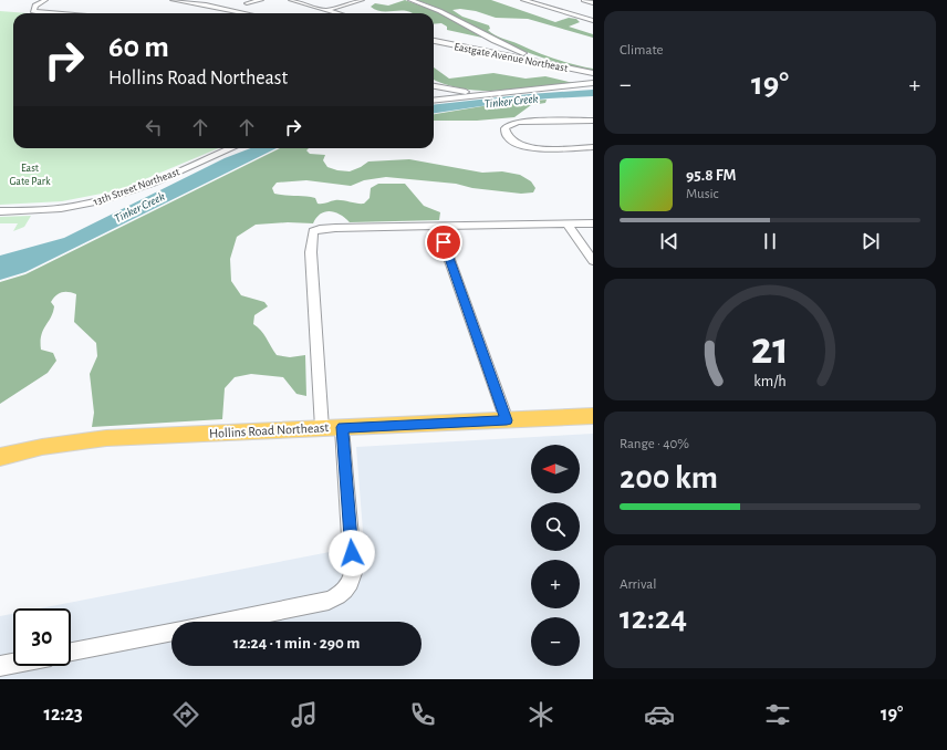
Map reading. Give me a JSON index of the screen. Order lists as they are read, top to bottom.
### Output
{
  "streets": {
    "main road": ["Hollins Road Northeast"],
    "street": ["Eastgate Avenue Northeast", "13th Street Northeast"]
  },
  "water": ["Tinker Creek"],
  "parks": ["East Gate Park"],
  "north": "left",
  "page": {
    "tile": [
      "Climate",
      ["Range · 40%", "200 km"],
      ["Arrival", "12:24"]
    ],
    "turn": ["60 m", "Hollins Road Northeast"],
    "heat": ["−", "19°", "+"],
    "song": ["95.8 FM", "Music"],
    "map_buttons": ["+", "−"],
    "limit": "30",
    "trip": "12:24 · 1 min · 290 m",
    "tabs": ["12:23", "19°"],
    "gauge": ["21", "km/h"]
  }
}
